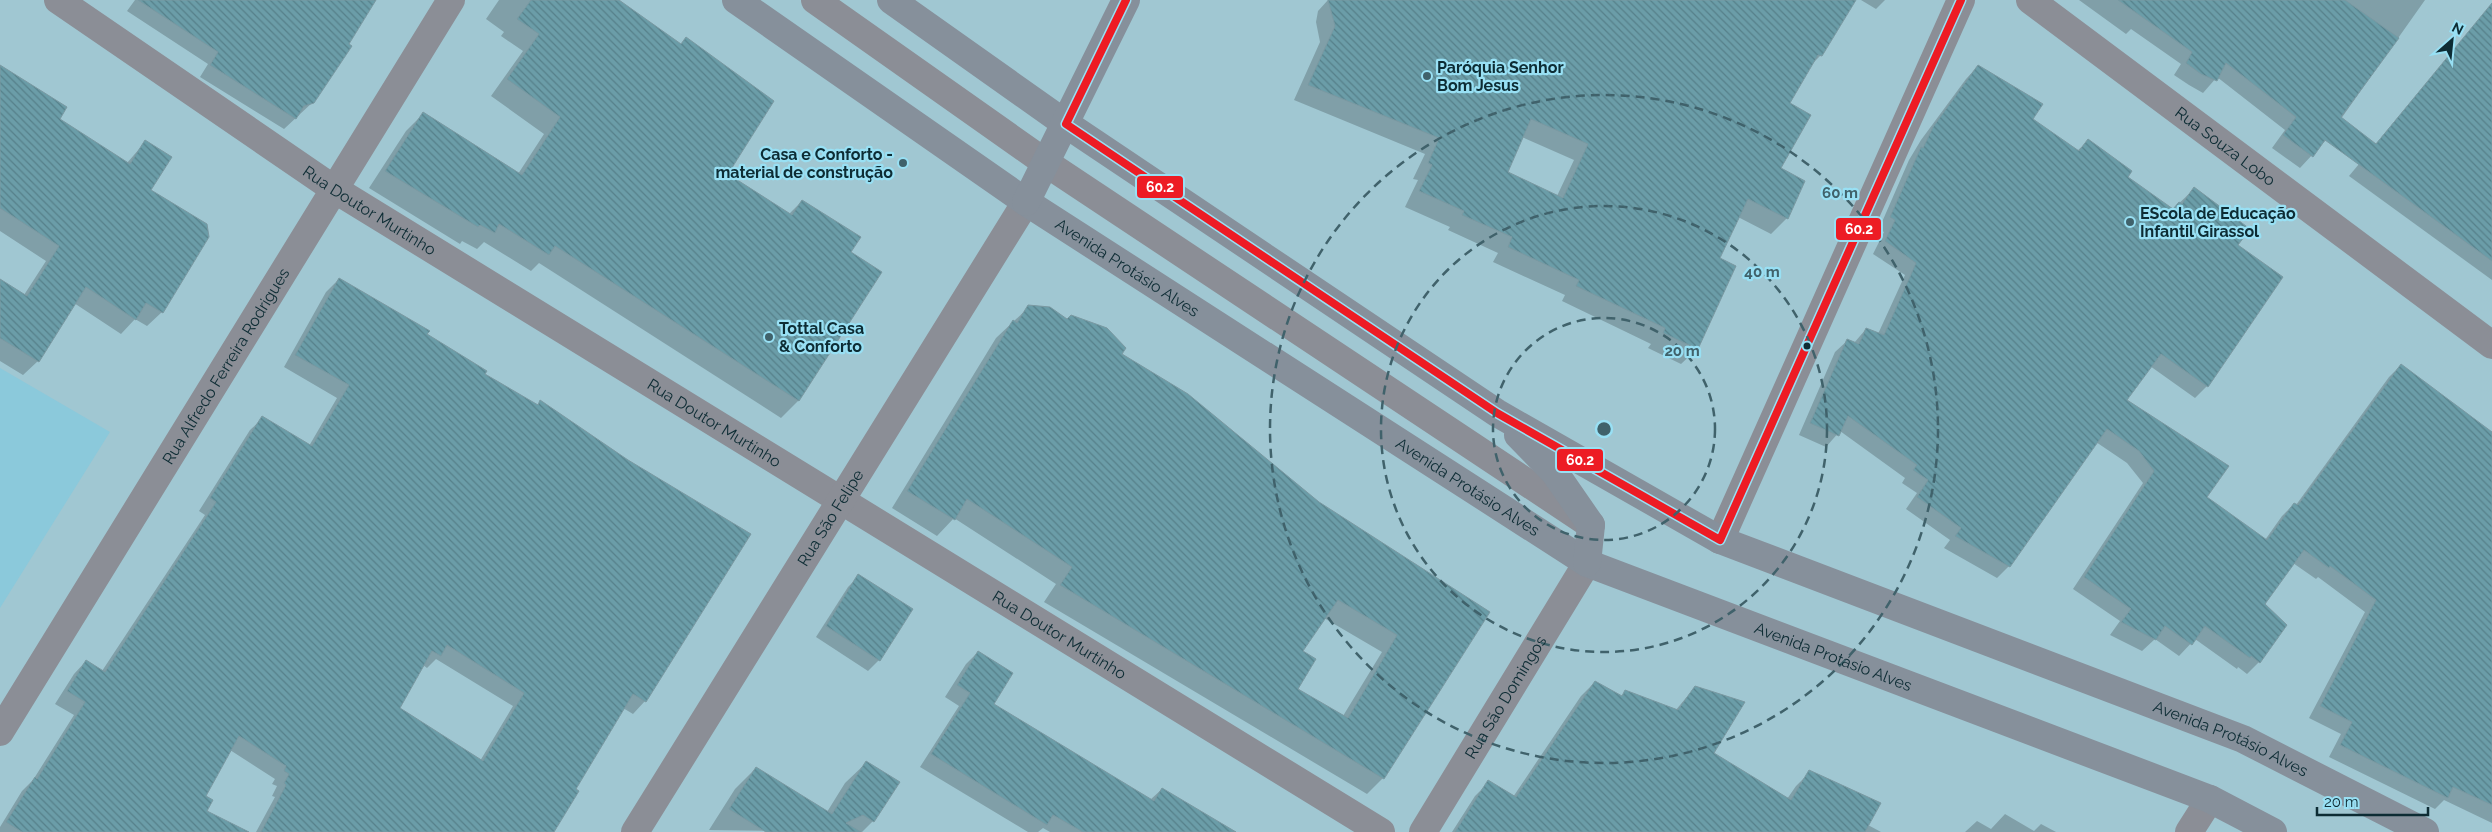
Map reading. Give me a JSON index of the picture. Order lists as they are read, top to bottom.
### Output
{
  "streets": {
    "main road": ["Avenida Protásio Alves"],
    "street": [
      "Rua Souza Lobo",
      "Rua Doutor Murtinho",
      "Rua Alfredo Ferreira Rodrigues",
      "Rua São Felipe",
      "Rua São Domingos"
    ]
  },
  "crossings": [
    ["Rua Doutor Murtinho", "Rua Alfredo Ferreira Rodrigues"],
    ["Rua Doutor Murtinho", "Rua São Felipe"],
    ["Avenida Protásio Alves", "Rua São Felipe"],
    ["Avenida Protásio Alves", "Rua São Domingos"]
  ],
  "places": [
    "Paróquia Senhor Bom Jesus",
    "Casa e Conforto - material de construção",
    "EScola de Educação Infantil Girassol",
    "Tottal Casa & Conforto"
  ],
  "lines": ["transit line 60.2"],
  "scale_bar": "20 m",
  "north": "top right",
  "rings": ["60 m", "40 m", "20 m"]
}
